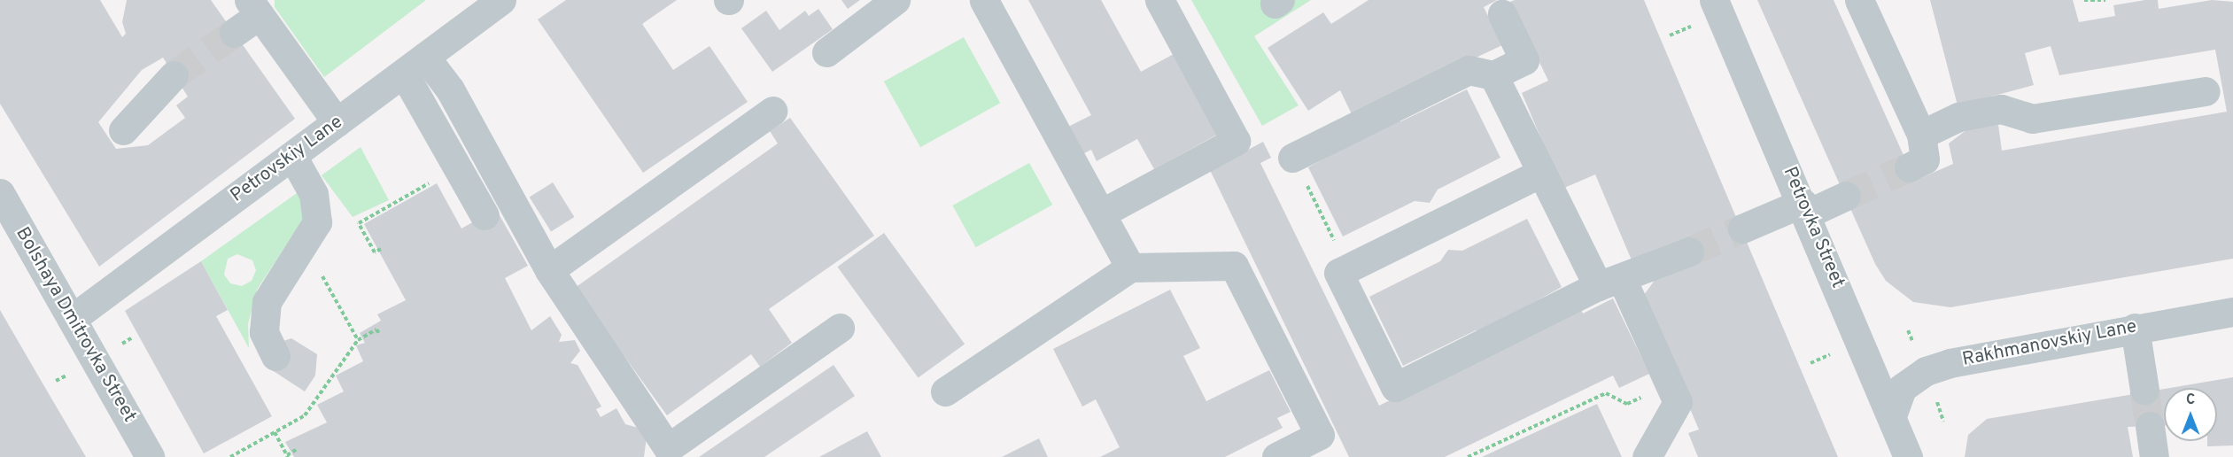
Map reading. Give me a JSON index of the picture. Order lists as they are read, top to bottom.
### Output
{
  "streets": {
    "street": [
      "Petrovskiy Lane",
      "Petrovka Street",
      "Bolshaya Dmitrovka Street",
      "Rakhmanovskiy Lane"
    ]
  },
  "crossings": [
    ["Petrovskiy Lane", "Bolshaya Dmitrovka Street"],
    ["Petrovka Street", "Rakhmanovskiy Lane"]
  ],
  "north": "top"
}
